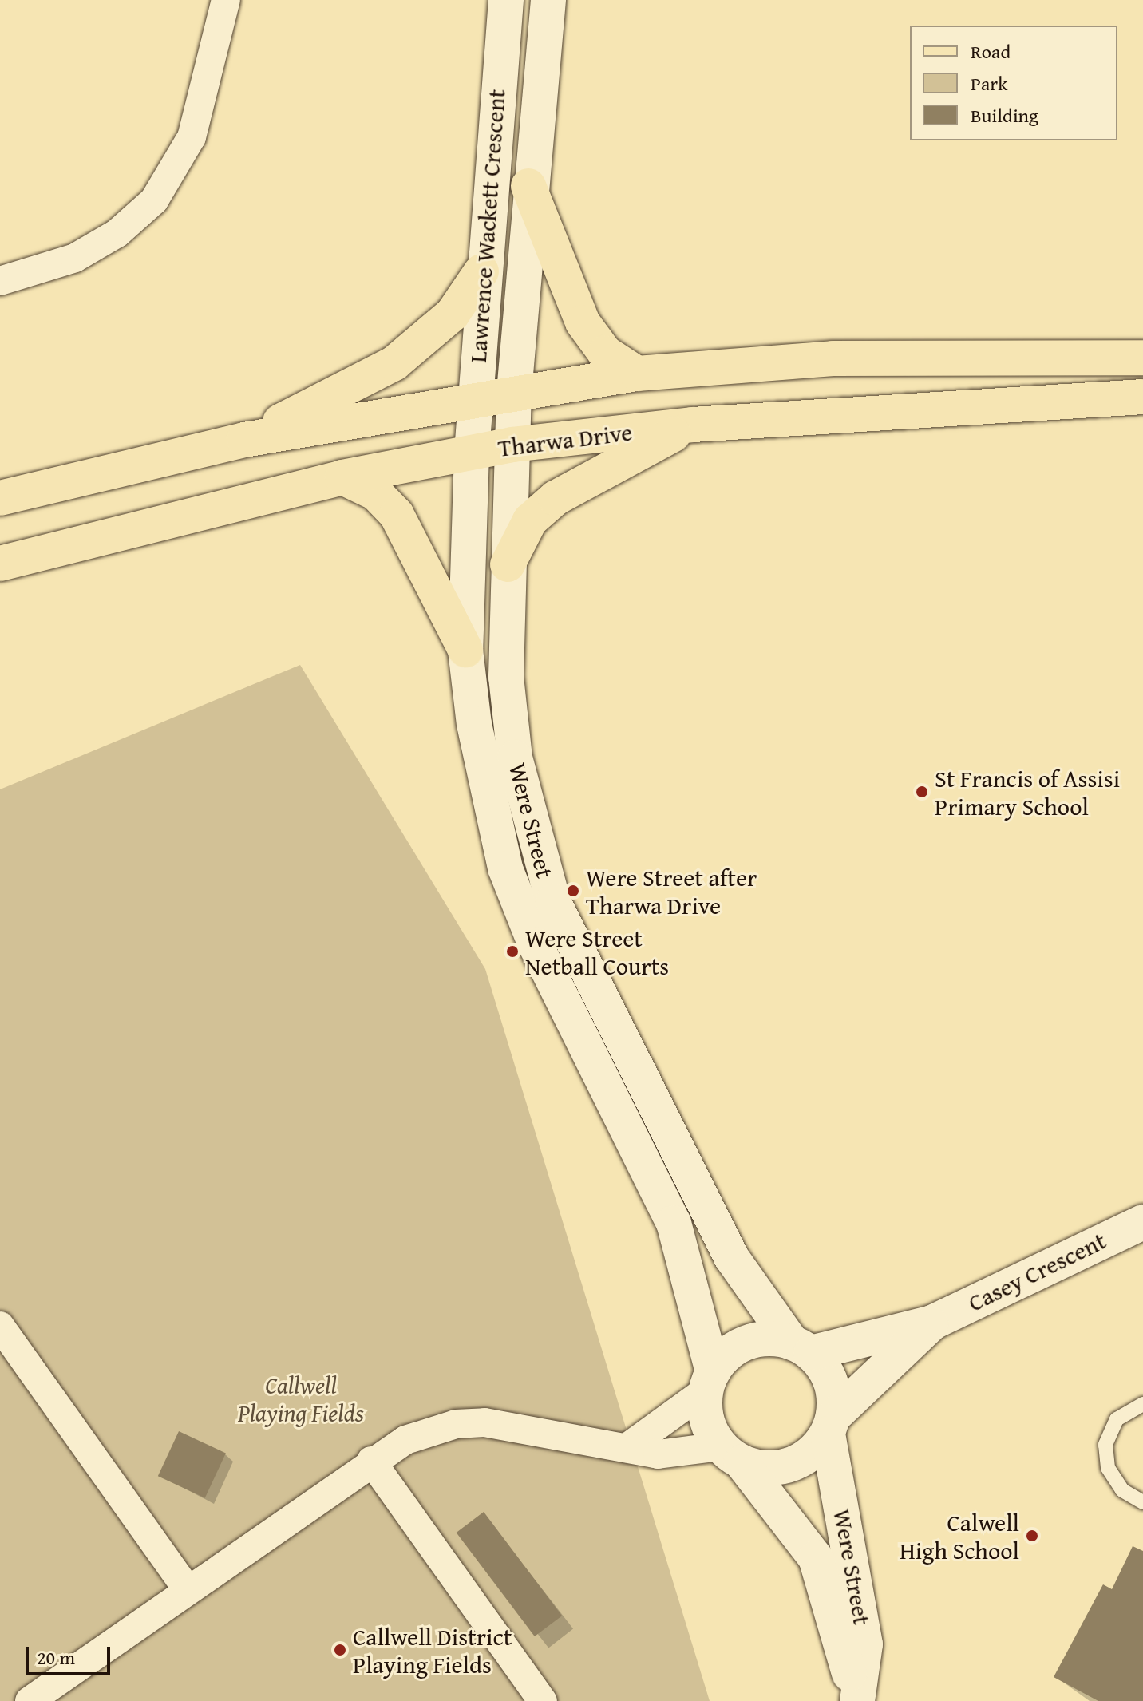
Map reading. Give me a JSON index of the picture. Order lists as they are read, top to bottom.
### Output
{
  "streets": {
    "main road": ["Tharwa Drive"],
    "street": ["Lawrence Wackett Crescent", "Were Street", "Casey Crescent"]
  },
  "crossings": [
    ["Lawrence Wackett Crescent", "Tharwa Drive"],
    ["Lawrence Wackett Crescent", "Were Street"],
    ["Tharwa Drive", "Were Street"],
    ["Were Street", "Casey Crescent"]
  ],
  "parks": ["Callwell Playing Fields"],
  "places": [
    "St Francis of Assisi Primary School",
    "Were Street after Tharwa Drive",
    "Were Street Netball Courts",
    "Calwell High School",
    "Callwell District Playing Fields"
  ],
  "legend": ["Road", "Park", "Building"],
  "scale_bar": "20 m"
}
